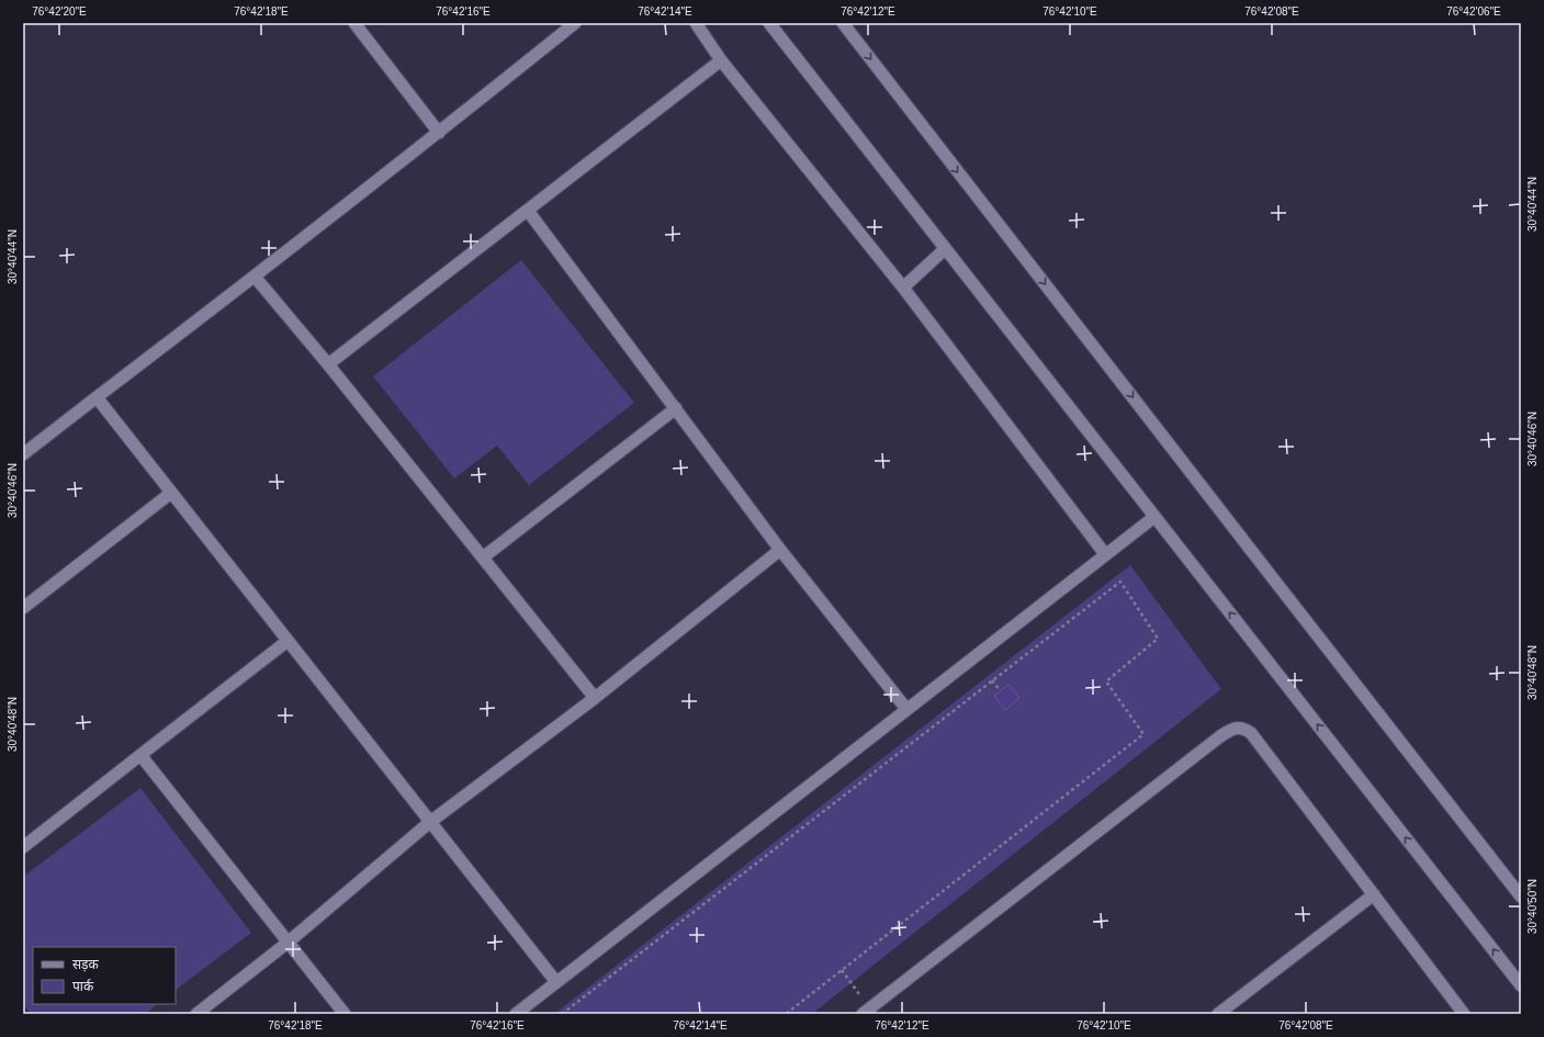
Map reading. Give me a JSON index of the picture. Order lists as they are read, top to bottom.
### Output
{
  "legend": ["सड़क", "पार्क"],
  "coordinates": [
    "76°42'20\"E",
    "76°42'18\"E",
    "76°42'16\"E",
    "76°42'14\"E",
    "76°42'12\"E",
    "76°42'10\"E",
    "76°42'08\"E",
    "76°42'06\"E",
    "30°40'44\"N",
    "30°40'46\"N",
    "30°40'48\"N",
    "30°40'50\"N"
  ]
}
